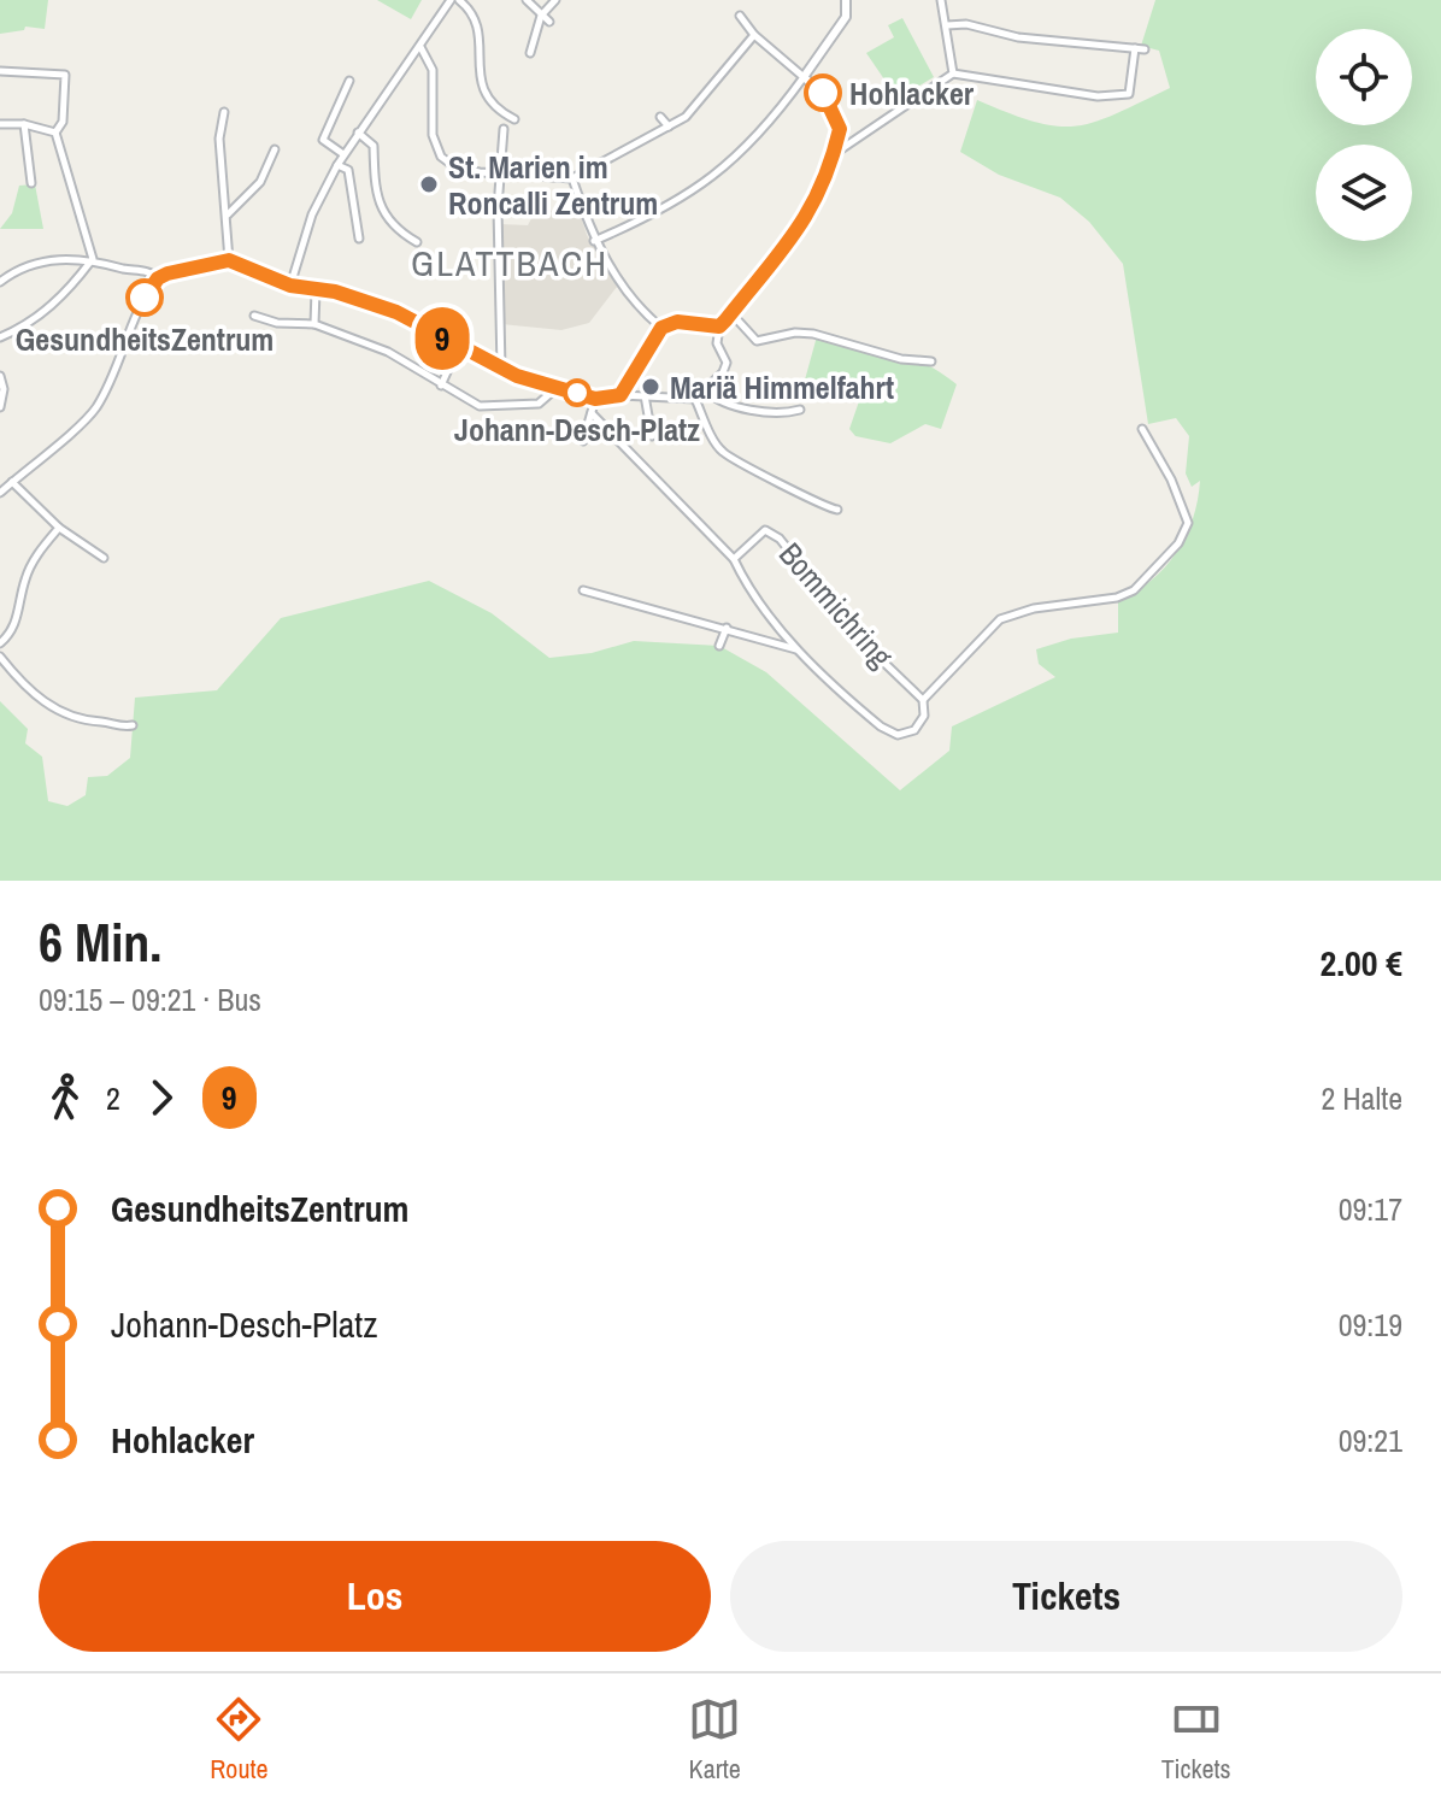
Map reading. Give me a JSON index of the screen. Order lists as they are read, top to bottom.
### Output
{
  "streets": {
    "street": ["Bommichring"]
  },
  "districts": ["GLATTBACH"],
  "places": [
    "Hohlacker",
    "St. Marien im Roncalli Zentrum",
    "GesundheitsZentrum",
    "Mariä Himmelfahrt",
    "Johann-Desch-Platz"
  ],
  "lines": ["bus line 9"],
  "page": {
    "on_map": "9",
    "heading": ["6 Min.", "09:15 – 09:21 · Bus", "2.00 €"],
    "legs": ["2", "9", "2 Halte"],
    "list": [
      {
        "name": "GesundheitsZentrum",
        "value": "09:17"
      },
      {
        "name": "Johann-Desch-Platz",
        "value": "09:19"
      },
      {
        "name": "Hohlacker",
        "value": "09:21"
      }
    ],
    "buttons": ["Los", "Tickets"],
    "tabs": ["Route", "Karte", "Tickets"]
  }
}
